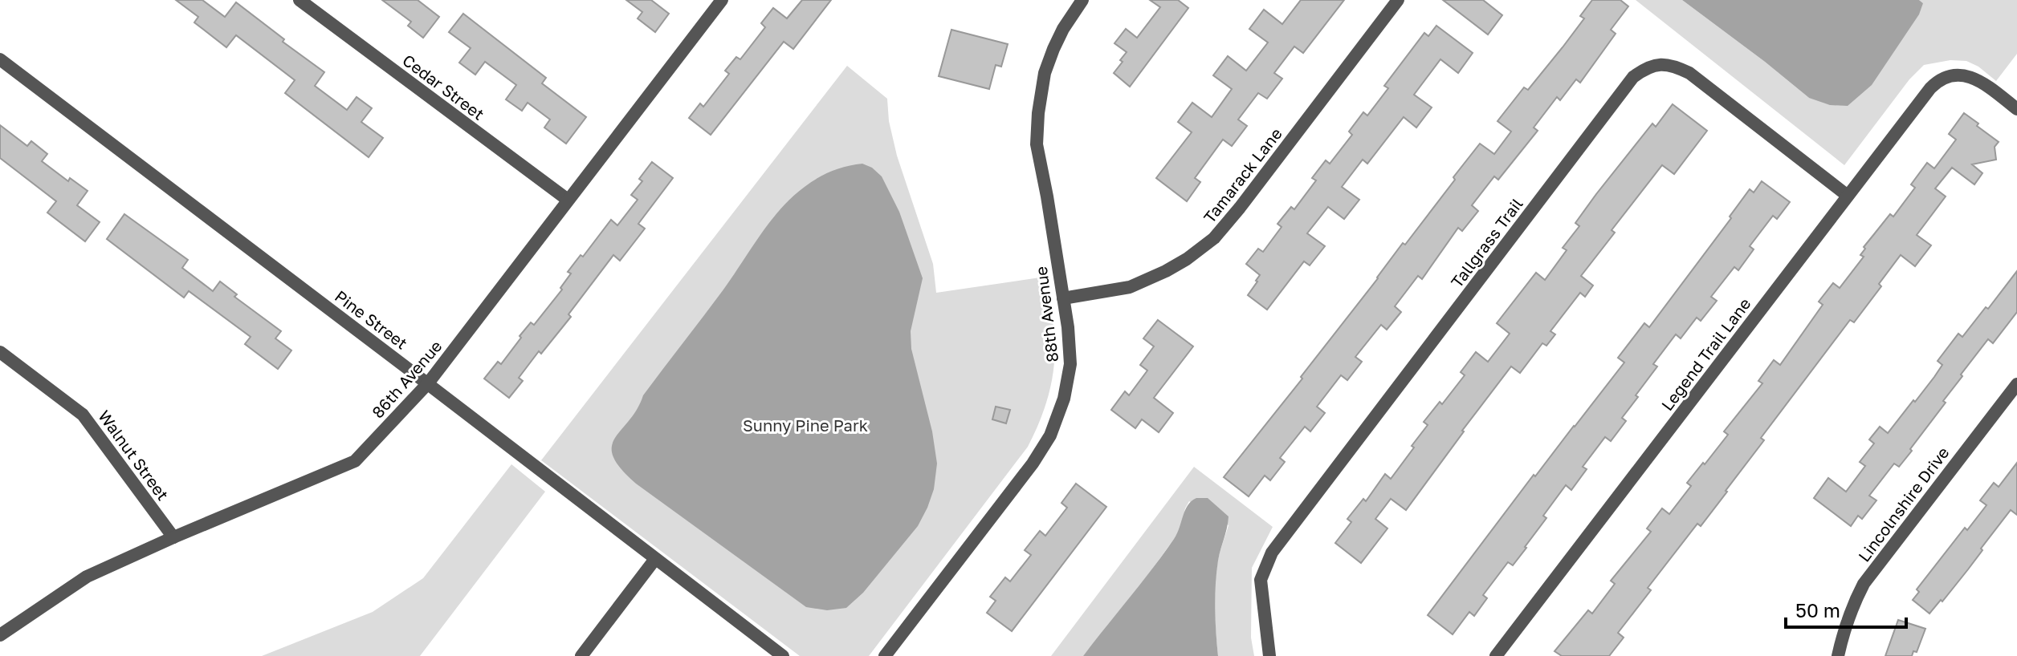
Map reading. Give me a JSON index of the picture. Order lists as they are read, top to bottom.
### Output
{
  "streets": {
    "street": [
      "Cedar Street",
      "Tamarack Lane",
      "Tallgrass Trail",
      "88th Avenue",
      "Pine Street",
      "Legend Trail Lane",
      "86th Avenue",
      "Walnut Street",
      "Lincolnshire Drive"
    ]
  },
  "crossings": [
    ["Cedar Street", "86th Avenue"],
    ["Tamarack Lane", "88th Avenue"],
    ["Tallgrass Trail", "Legend Trail Lane"],
    ["Pine Street", "86th Avenue"],
    ["86th Avenue", "Walnut Street"]
  ],
  "parks": ["Sunny Pine Park"],
  "scale_bar": "50 m"
}
